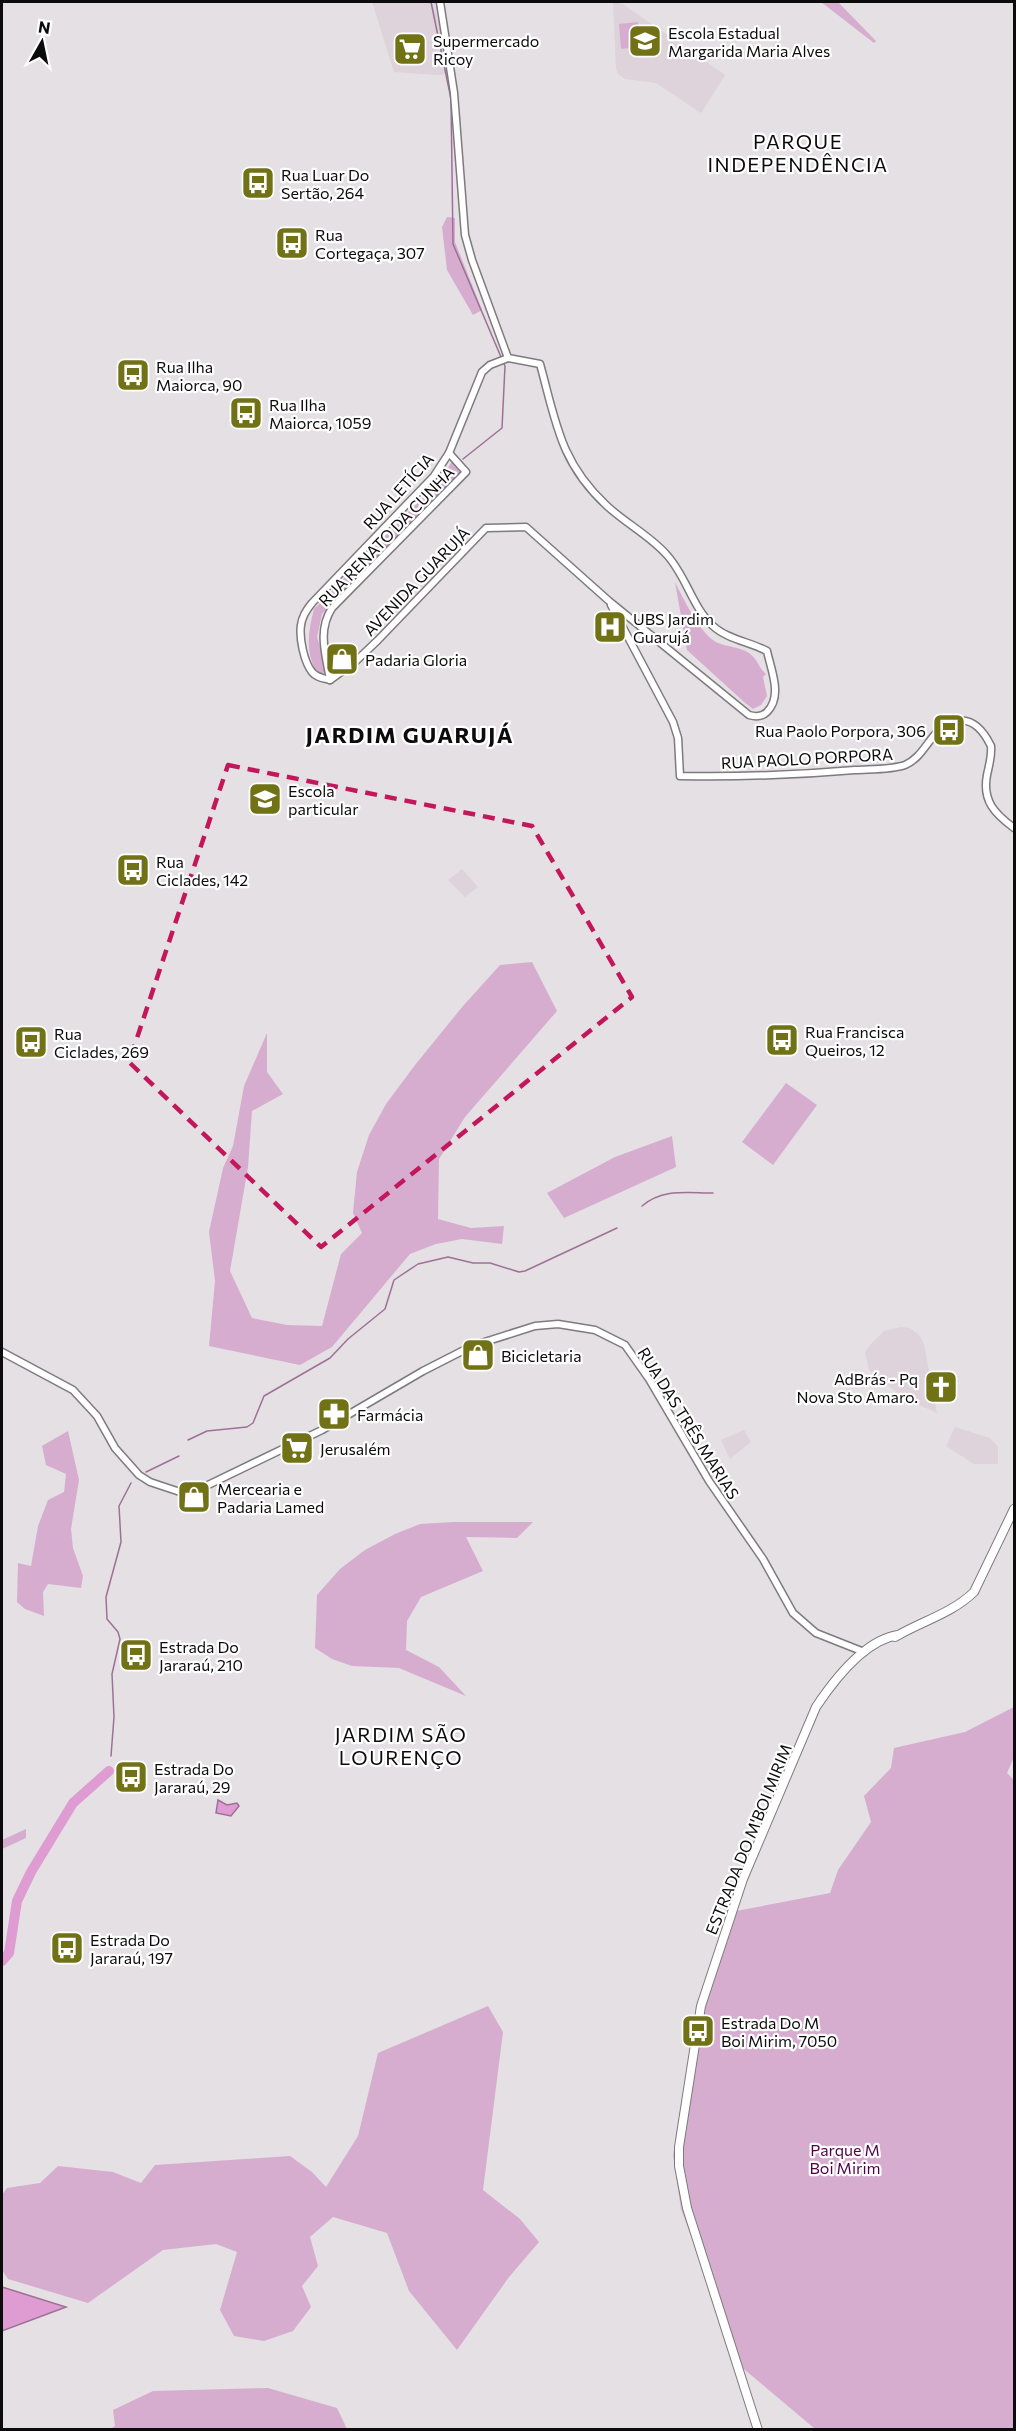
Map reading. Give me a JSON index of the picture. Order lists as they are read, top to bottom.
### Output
{
  "streets": {
    "main road": ["ESTRADA DO M'BOI MIRIM"],
    "street": [
      "RUA LETÍCIA",
      "RUA RENATO DA CUNHA",
      "AVENIDA GUARUJÁ",
      "RUA PAOLO PORPORA",
      "RUA DAS TRÊS MARIAS"
    ]
  },
  "crossings": [
    ["RUA LETÍCIA", "RUA RENATO DA CUNHA"],
    ["RUA LETÍCIA", "AVENIDA GUARUJÁ"],
    ["RUA RENATO DA CUNHA", "AVENIDA GUARUJÁ"],
    ["RUA DAS TRÊS MARIAS", "ESTRADA DO M'BOI MIRIM"]
  ],
  "districts": ["PARQUE INDEPENDÊNCIA", "JARDIM GUARUJÁ", "JARDIM SÃO LOURENÇO"],
  "parks": ["Parque M Boi Mirim"],
  "places": {
    "school or university": ["Escola Estadual Margarida Maria Alves", "Escola particular"],
    "supermarket": ["Supermercado Ricoy", "Jerusalém"],
    "bus stop": [
      "Rua Luar Do Sertão, 264",
      "Rua Cortegaça, 307",
      "Rua Ilha Maiorca, 90",
      "Rua Ilha Maiorca, 1059",
      "Rua Paolo Porpora, 306",
      "Rua Ciclades, 142",
      "Rua Francisca Queiros, 12",
      "Rua Ciclades, 269",
      "Estrada Do Jararaú, 210",
      "Estrada Do Jararaú, 29",
      "Estrada Do Jararaú, 197",
      "Estrada Do M Boi Mirim, 7050"
    ],
    "hospital": ["UBS Jardim Guarujá"],
    "shop": ["Padaria Gloria", "Bicicletaria", "Mercearia e Padaria Lamed"],
    "church": ["AdBrás - Pq Nova Sto Amaro."],
    "pharmacy": ["Farmácia"]
  },
  "north": "top"
}
